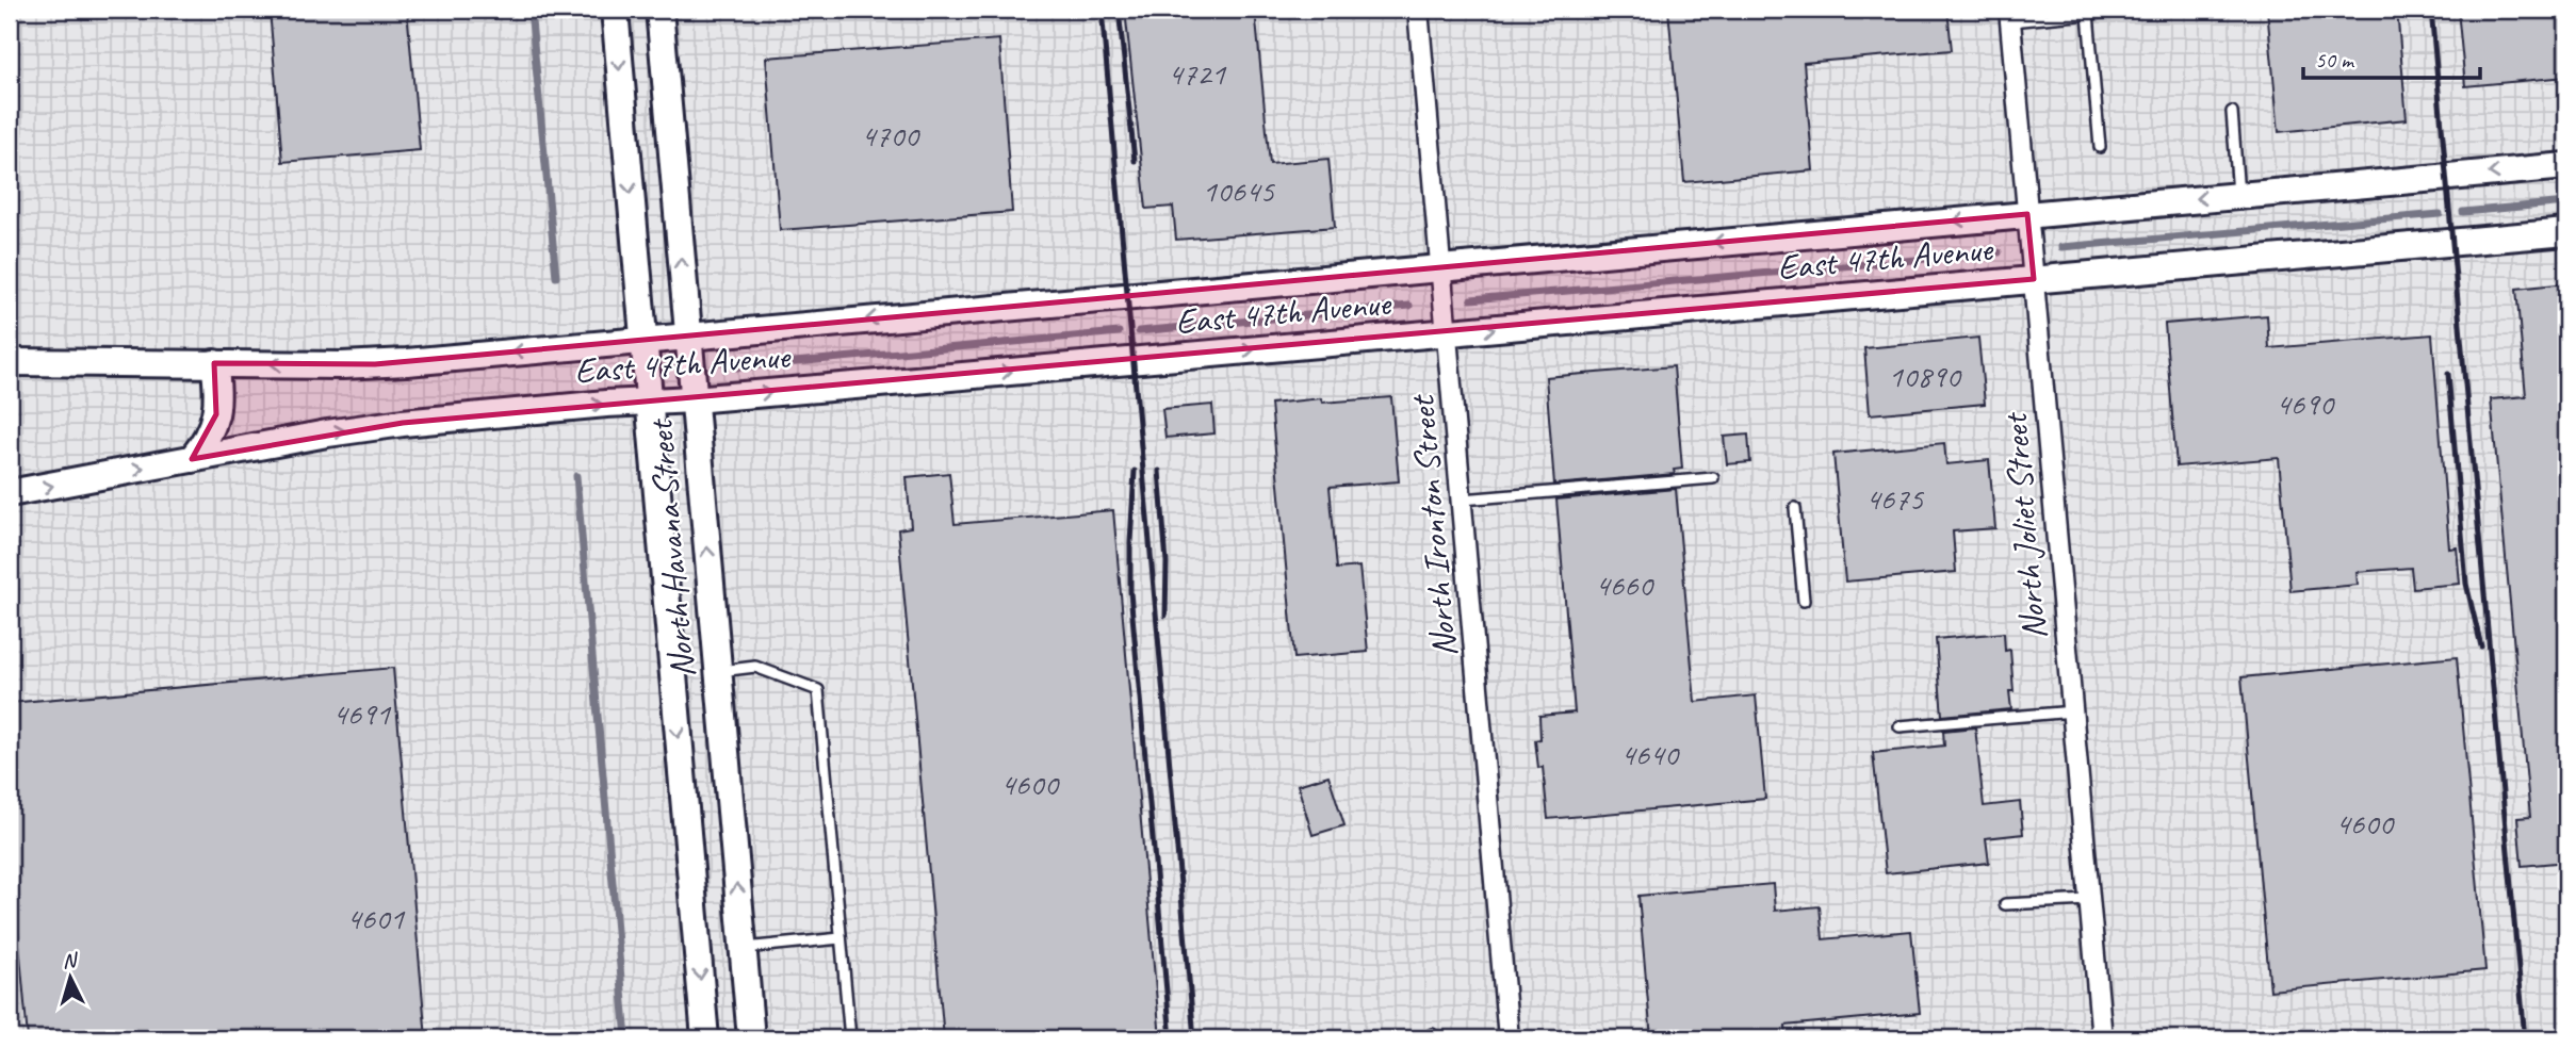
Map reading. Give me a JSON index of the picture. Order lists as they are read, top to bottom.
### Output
{
  "streets": {
    "main road": ["East 47th Avenue", "North Havana Street"],
    "street": ["North Ironton Street", "North Joliet Street"]
  },
  "crossings": [
    ["East 47th Avenue", "North Ironton Street"],
    ["East 47th Avenue", "North Joliet Street"],
    ["East 47th Avenue", "North Havana Street"]
  ],
  "house_numbers": [
    "4721",
    "4700",
    "10645",
    "10890",
    "4690",
    "4675",
    "4660",
    "4691",
    "4640",
    "4600",
    "4600",
    "4601"
  ],
  "scale_bar": "50 m",
  "north": "top"
}
